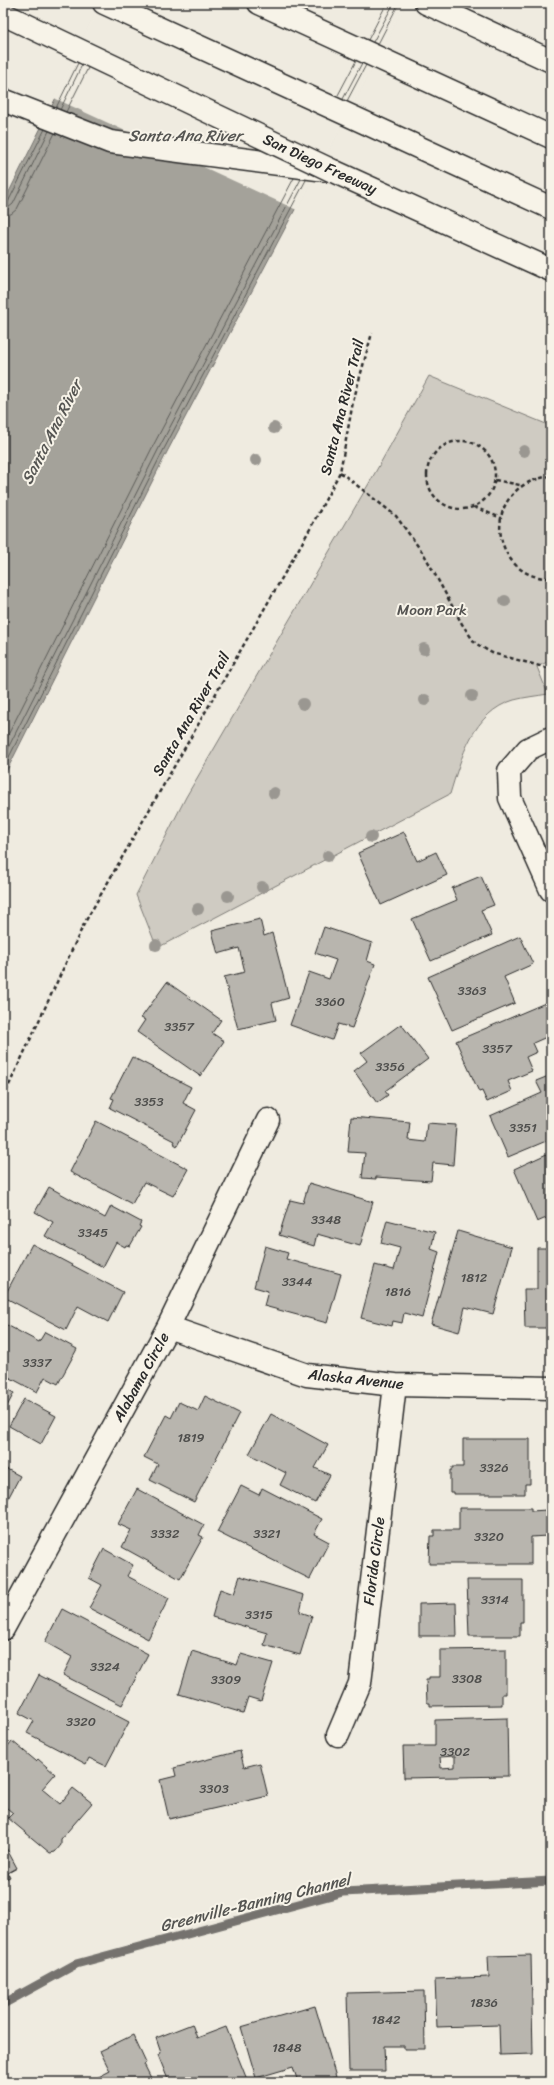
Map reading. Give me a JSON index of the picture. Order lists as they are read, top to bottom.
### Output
{
  "streets": {
    "main road": [
      "San Diego Freeway",
      "Alabama Circle",
      "Alaska Avenue",
      "Florida Circle"
    ],
    "path": ["Santa Ana River Trail"]
  },
  "crossings": [
    ["Alabama Circle", "Alaska Avenue"],
    ["Alaska Avenue", "Florida Circle"]
  ],
  "water": ["Santa Ana River", "Greenville-Banning Channel"],
  "parks": ["Moon Park"],
  "house_numbers": [
    "3363",
    "3360",
    "3357",
    "3357",
    "3356",
    "3353",
    "3351",
    "3348",
    "3345",
    "1812",
    "3344",
    "1816",
    "3337",
    "1819",
    "3326",
    "3332",
    "3321",
    "3320",
    "3314",
    "3315",
    "3324",
    "3308",
    "3309",
    "3320",
    "3302",
    "3303",
    "1836",
    "1842",
    "1848"
  ]
}
